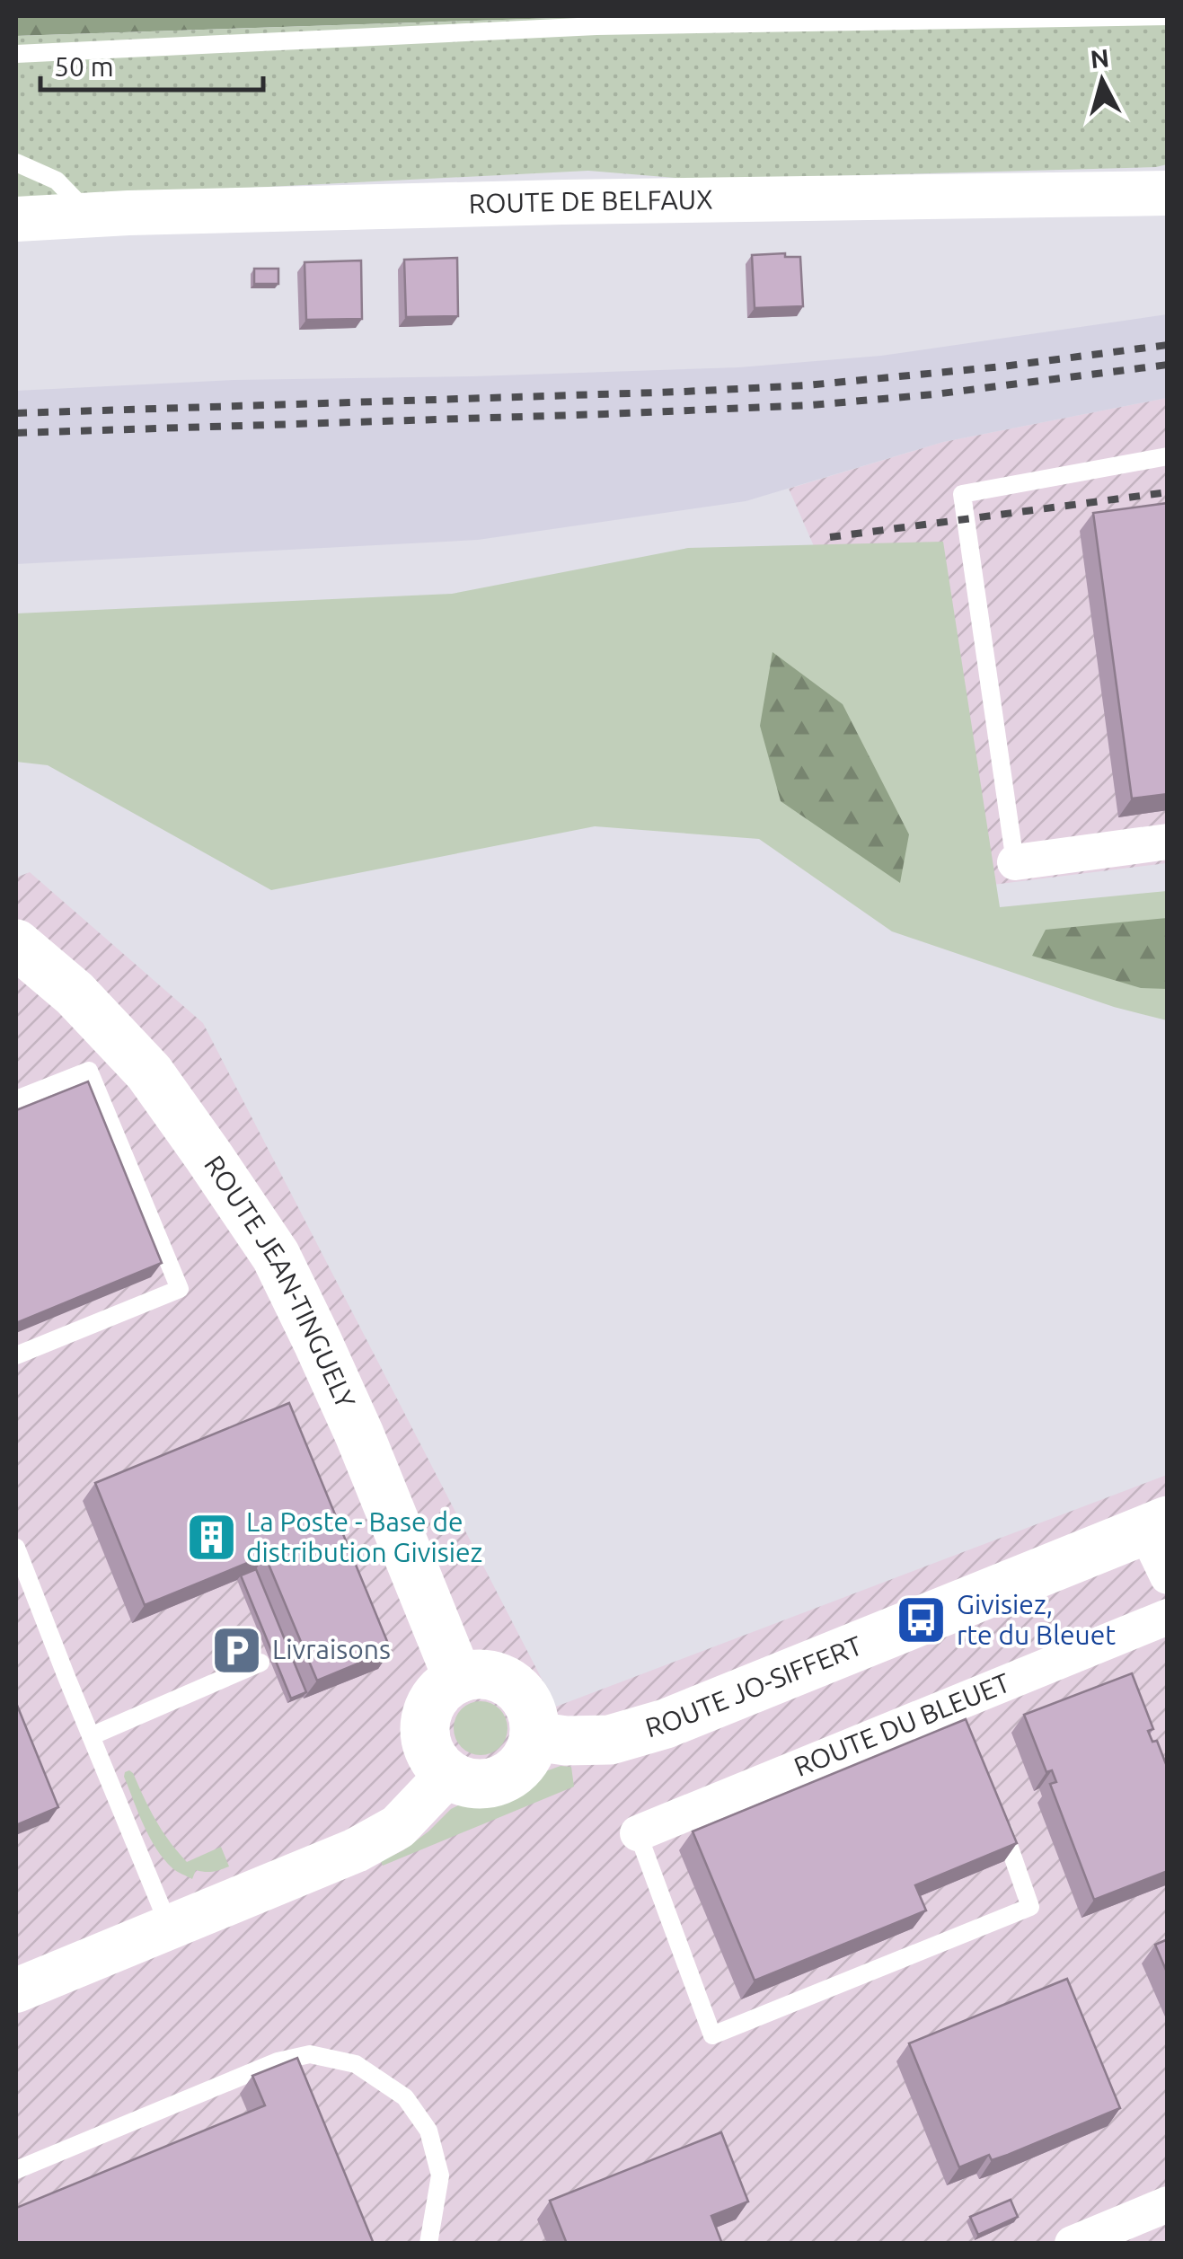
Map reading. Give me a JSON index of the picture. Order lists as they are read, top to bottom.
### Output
{
  "streets": {
    "main road": ["ROUTE JEAN-TINGUELY", "ROUTE JO-SIFFERT"],
    "street": ["ROUTE DE BELFAUX", "ROUTE DU BLEUET"]
  },
  "crossings": [
    ["ROUTE JEAN-TINGUELY", "ROUTE JO-SIFFERT"]
  ],
  "places": {
    "building": ["La Poste - Base de distribution Givisiez"],
    "bus stop": ["Givisiez, rte du Bleuet"],
    "parking": ["Livraisons"]
  },
  "scale_bar": "50 m",
  "north": "top"
}
